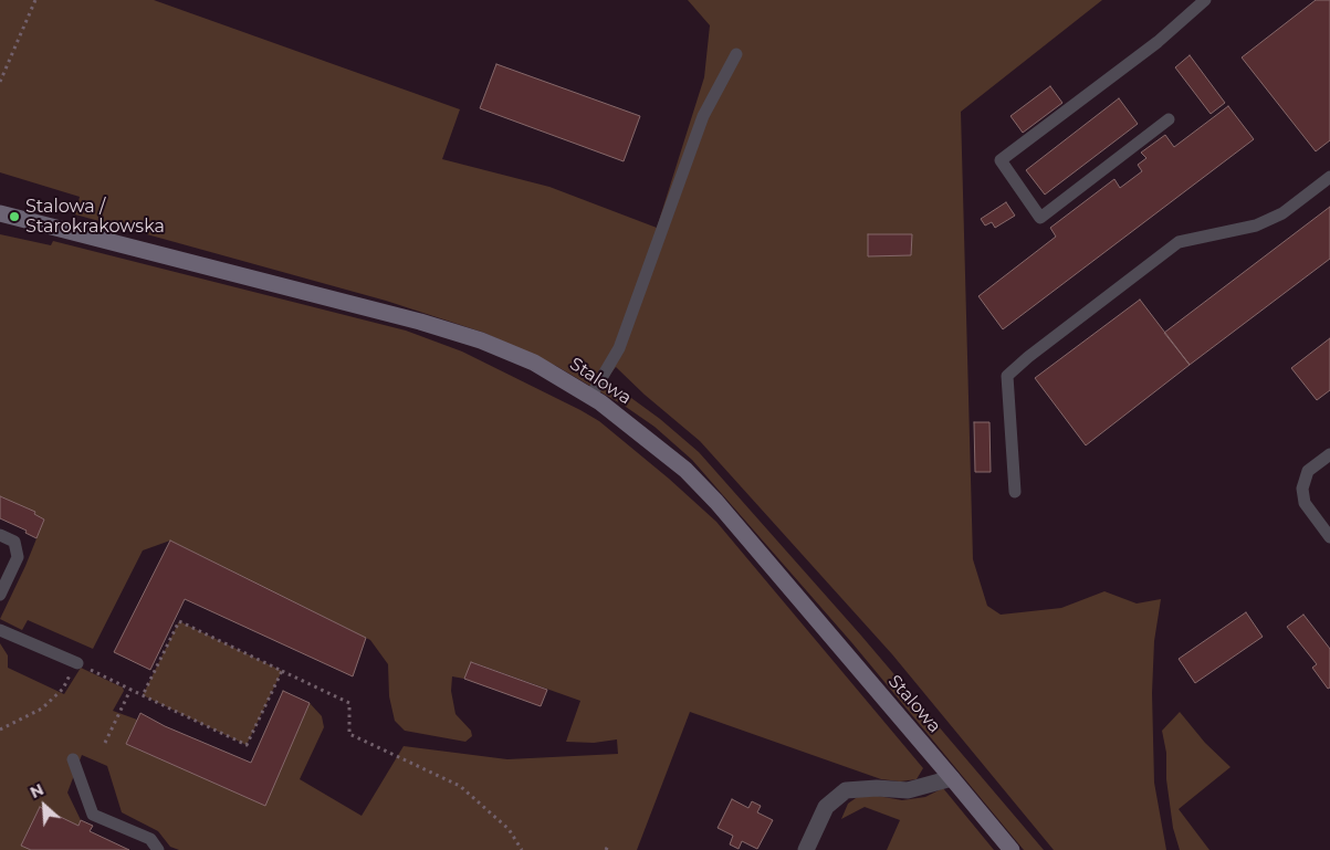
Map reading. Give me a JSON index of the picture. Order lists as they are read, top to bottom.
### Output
{
  "streets": {
    "street": ["Stalowa"]
  },
  "places": ["Stalowa / Starokrakowska"],
  "north": "top left"
}
